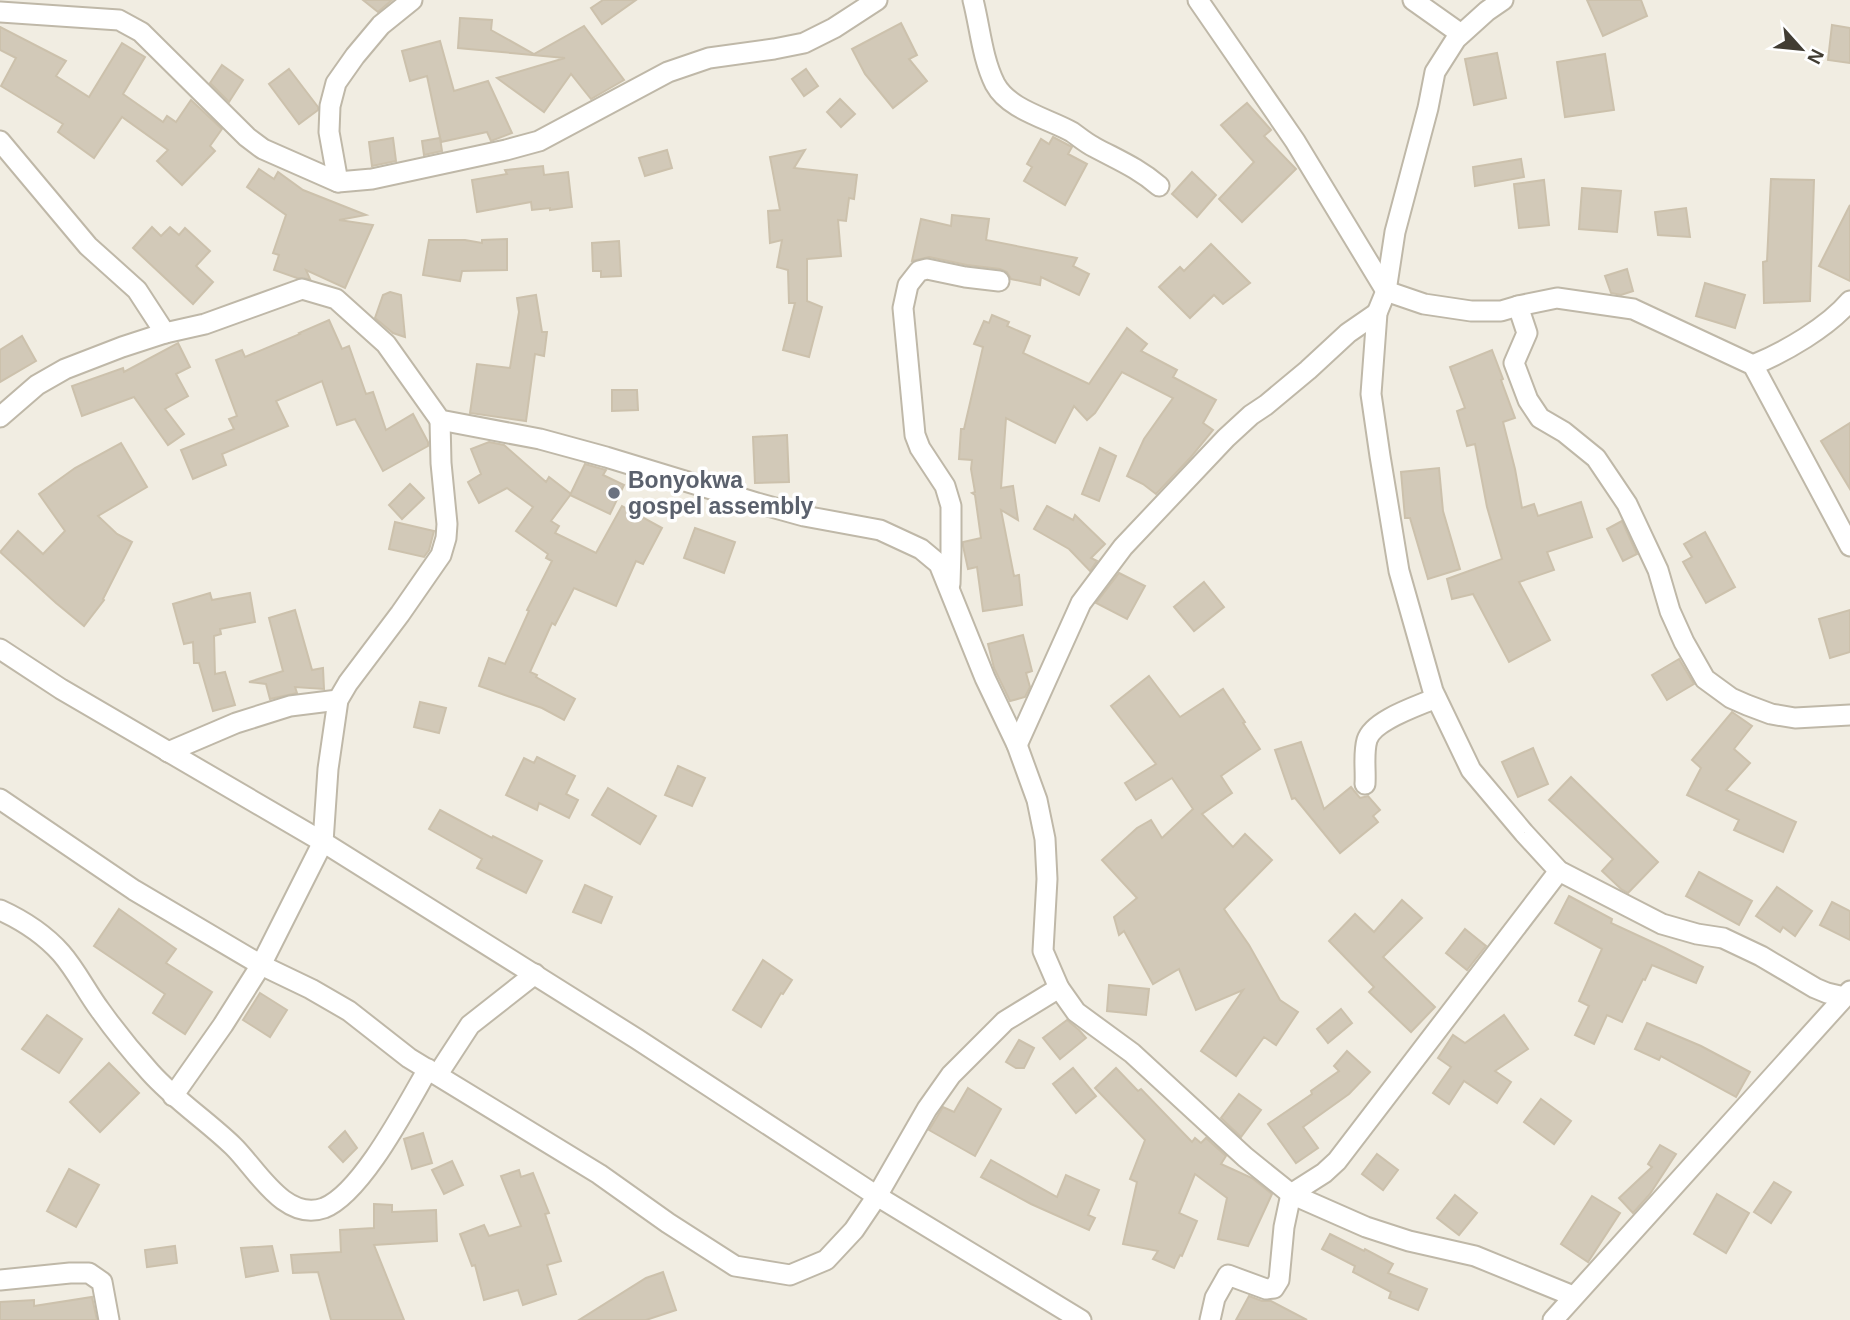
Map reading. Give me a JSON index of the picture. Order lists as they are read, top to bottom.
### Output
{
  "places": ["Bonyokwa gospel assembly"],
  "north": "bottom right"
}
